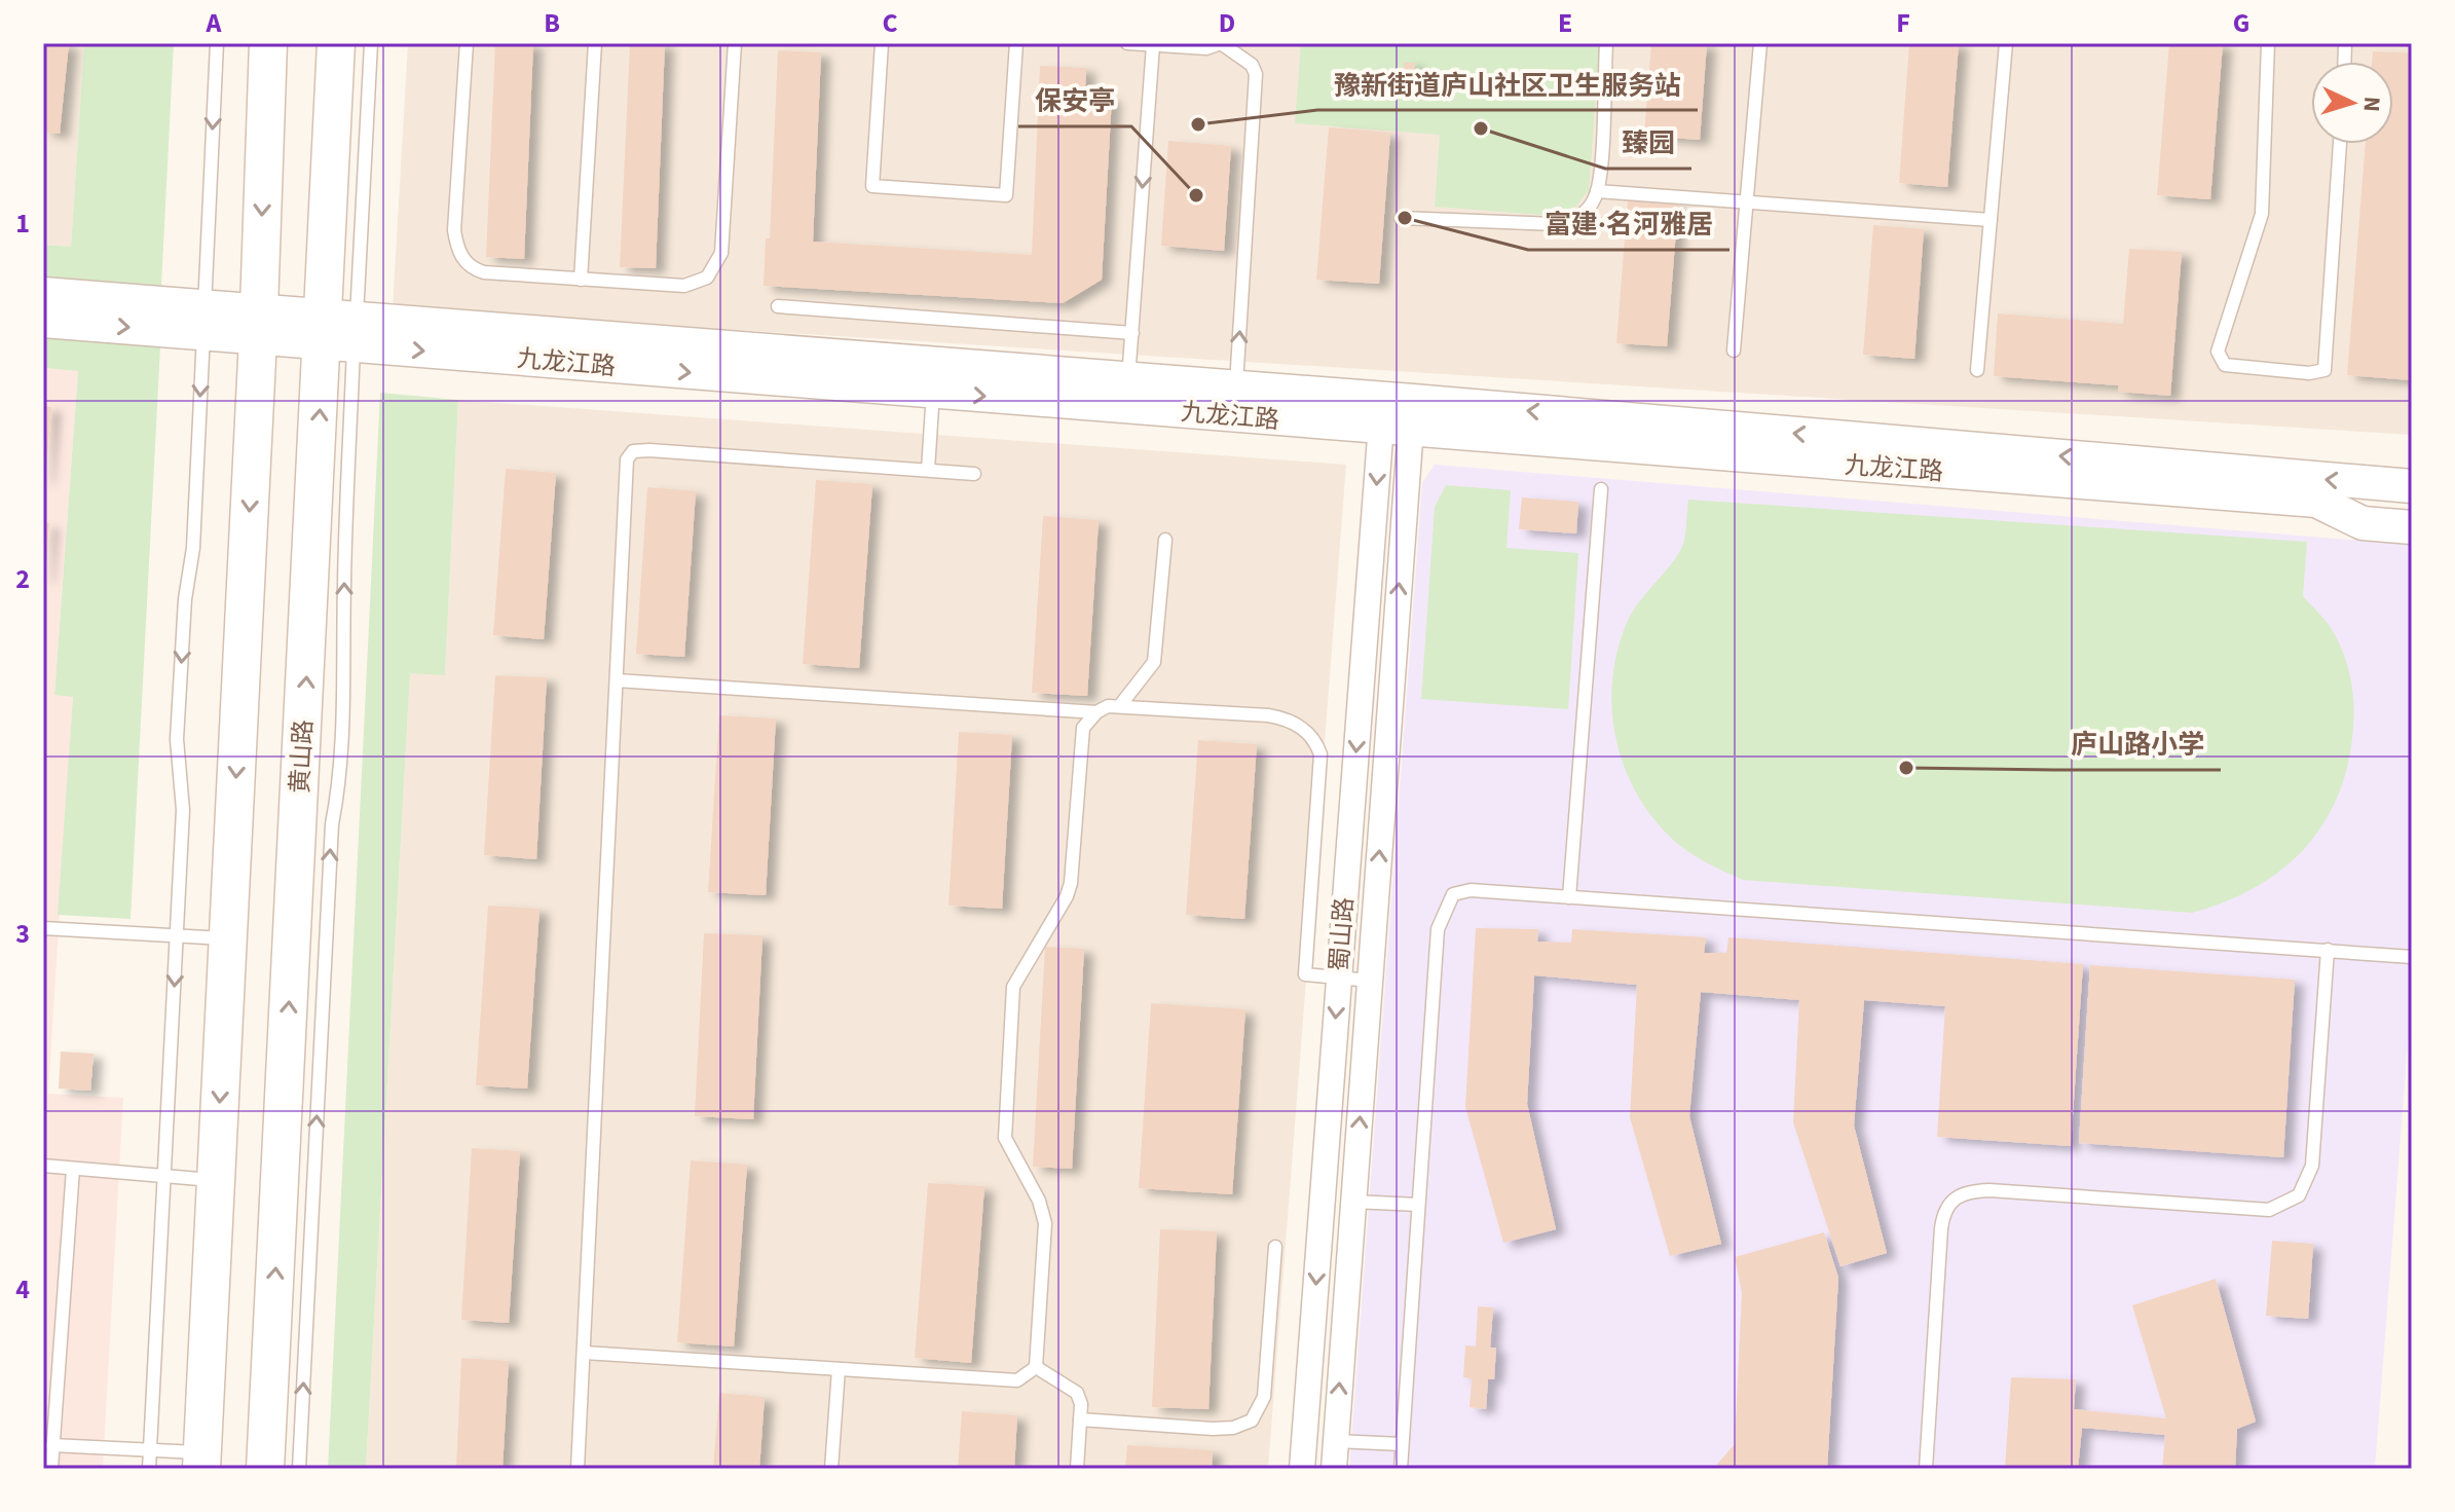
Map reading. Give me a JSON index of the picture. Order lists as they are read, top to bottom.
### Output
{
  "streets": {
    "main road": ["黄山路"],
    "street": ["九龙江路", "蜀山路"]
  },
  "crossings": [
    ["九龙江路", "黄山路"],
    ["九龙江路", "蜀山路"]
  ],
  "places": [
    "豫新街道庐山社区卫生服务站",
    "臻园",
    "保安亭",
    "富建·名河雅居",
    "庐山路小学"
  ],
  "north": "right",
  "grid": {
    "columns": [
      "A",
      "B",
      "C",
      "D",
      "E",
      "F",
      "G"
    ],
    "rows": [
      "1",
      "2",
      "3",
      "4"
    ]
  }
}
